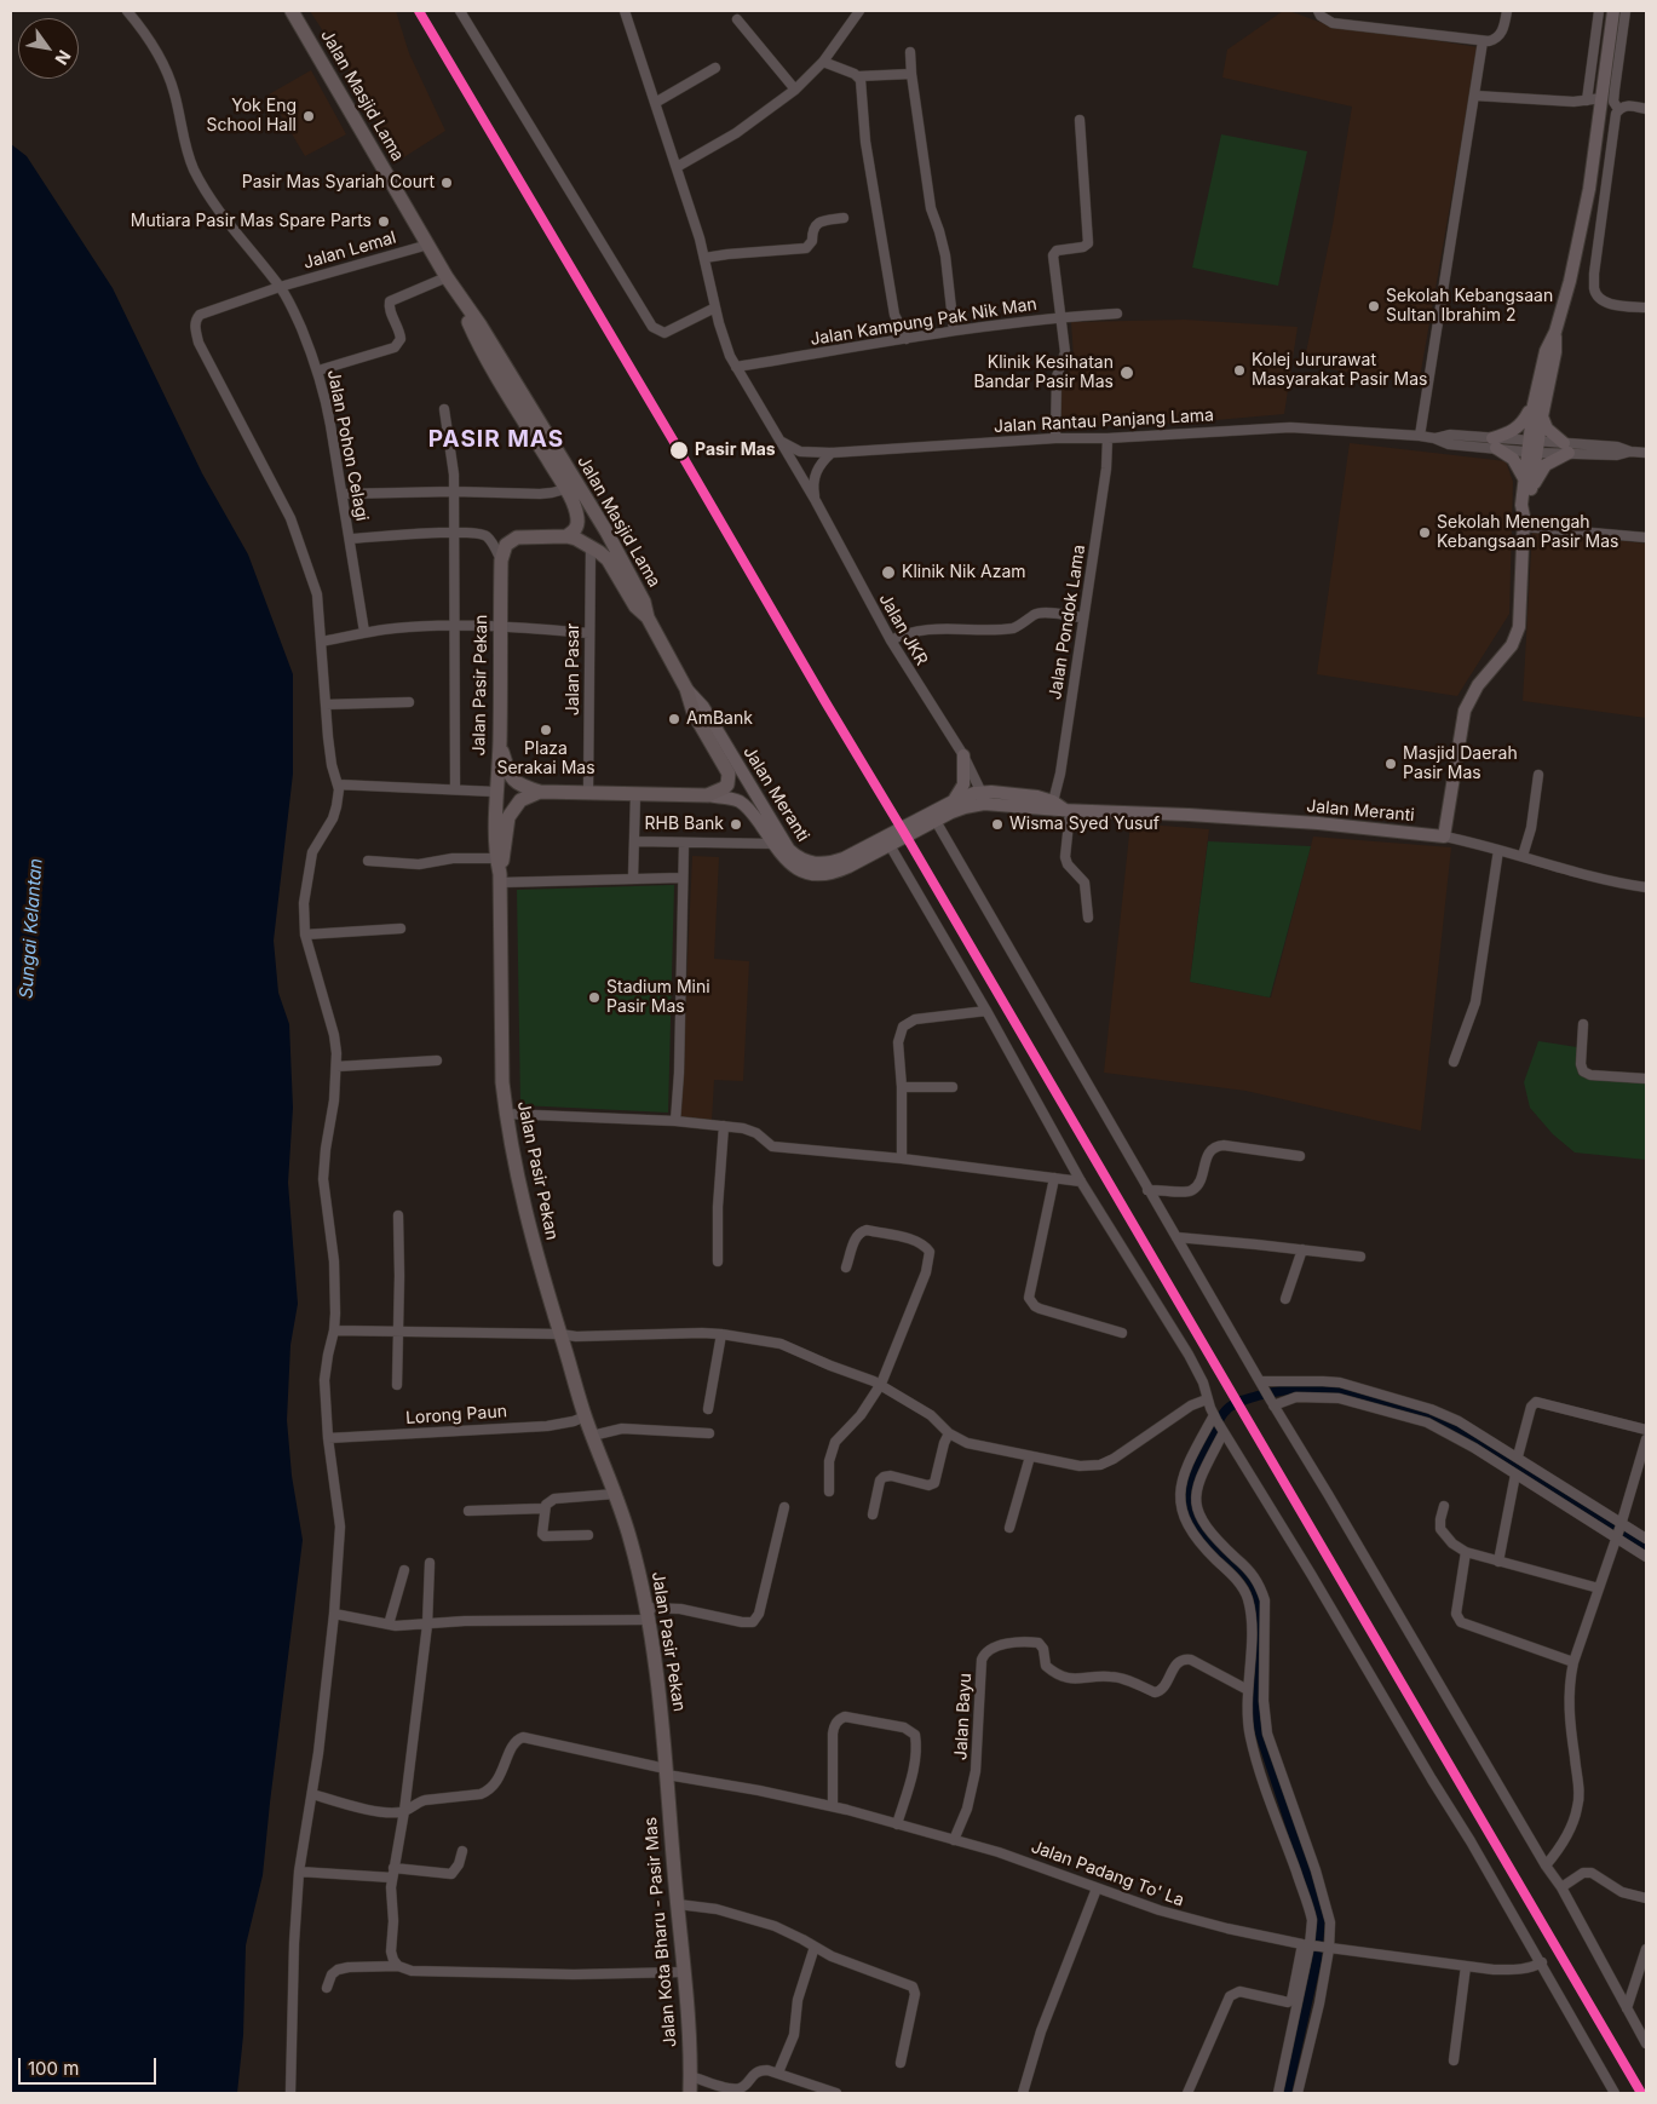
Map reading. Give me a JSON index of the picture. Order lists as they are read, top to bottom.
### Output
{
  "streets": {
    "highway": ["Jalan Masjid Lama", "Jalan Pasir Pekan", "Jalan Kota Bharu - Pasir Mas"],
    "main road": ["Jalan Meranti"],
    "street": [
      "Jalan Lemal",
      "Jalan Kampung Pak Nik Man",
      "Jalan Rantau Panjang Lama",
      "Jalan Pohon Celagi",
      "Jalan Pondok Lama",
      "Jalan JKR",
      "Jalan Pasar",
      "Lorong Paun",
      "Jalan Bayu",
      "Jalan Padang To' La"
    ]
  },
  "crossings": [
    ["Jalan Masjid Lama", "Jalan Lemal"],
    ["Jalan Masjid Lama", "Jalan Pasar"],
    ["Jalan Masjid Lama", "Jalan Meranti"],
    ["Jalan Lemal", "Jalan Pohon Celagi"],
    ["Jalan Kampung Pak Nik Man", "Jalan JKR"],
    ["Jalan Rantau Panjang Lama", "Jalan Pondok Lama"],
    ["Jalan Rantau Panjang Lama", "Jalan JKR"],
    ["Jalan Pasir Pekan", "Lorong Paun"],
    ["Jalan Pasir Pekan", "Jalan Padang To' La"],
    ["Jalan Pasir Pekan", "Jalan Kota Bharu - Pasir Mas"],
    ["Jalan Bayu", "Jalan Padang To' La"],
    ["Jalan Padang To' La", "Jalan Kota Bharu - Pasir Mas"]
  ],
  "districts": ["PASIR MAS"],
  "water": ["Sungai Kelantan"],
  "places": [
    "Yok Eng School Hall",
    "Pasir Mas Syariah Court",
    "Mutiara Pasir Mas Spare Parts",
    "Sekolah Kebangsaan Sultan Ibrahim 2",
    "Kolej Jururawat Masyarakat Pasir Mas",
    "Klinik Kesihatan Bandar Pasir Mas",
    "Pasir Mas",
    "Sekolah Menengah Kebangsaan Pasir Mas",
    "Klinik Nik Azam",
    "AmBank",
    "Plaza Serakai Mas",
    "Masjid Daerah Pasir Mas",
    "RHB Bank",
    "Wisma Syed Yusuf",
    "Stadium Mini Pasir Mas"
  ],
  "scale_bar": "100 m",
  "north": "bottom right"
}
